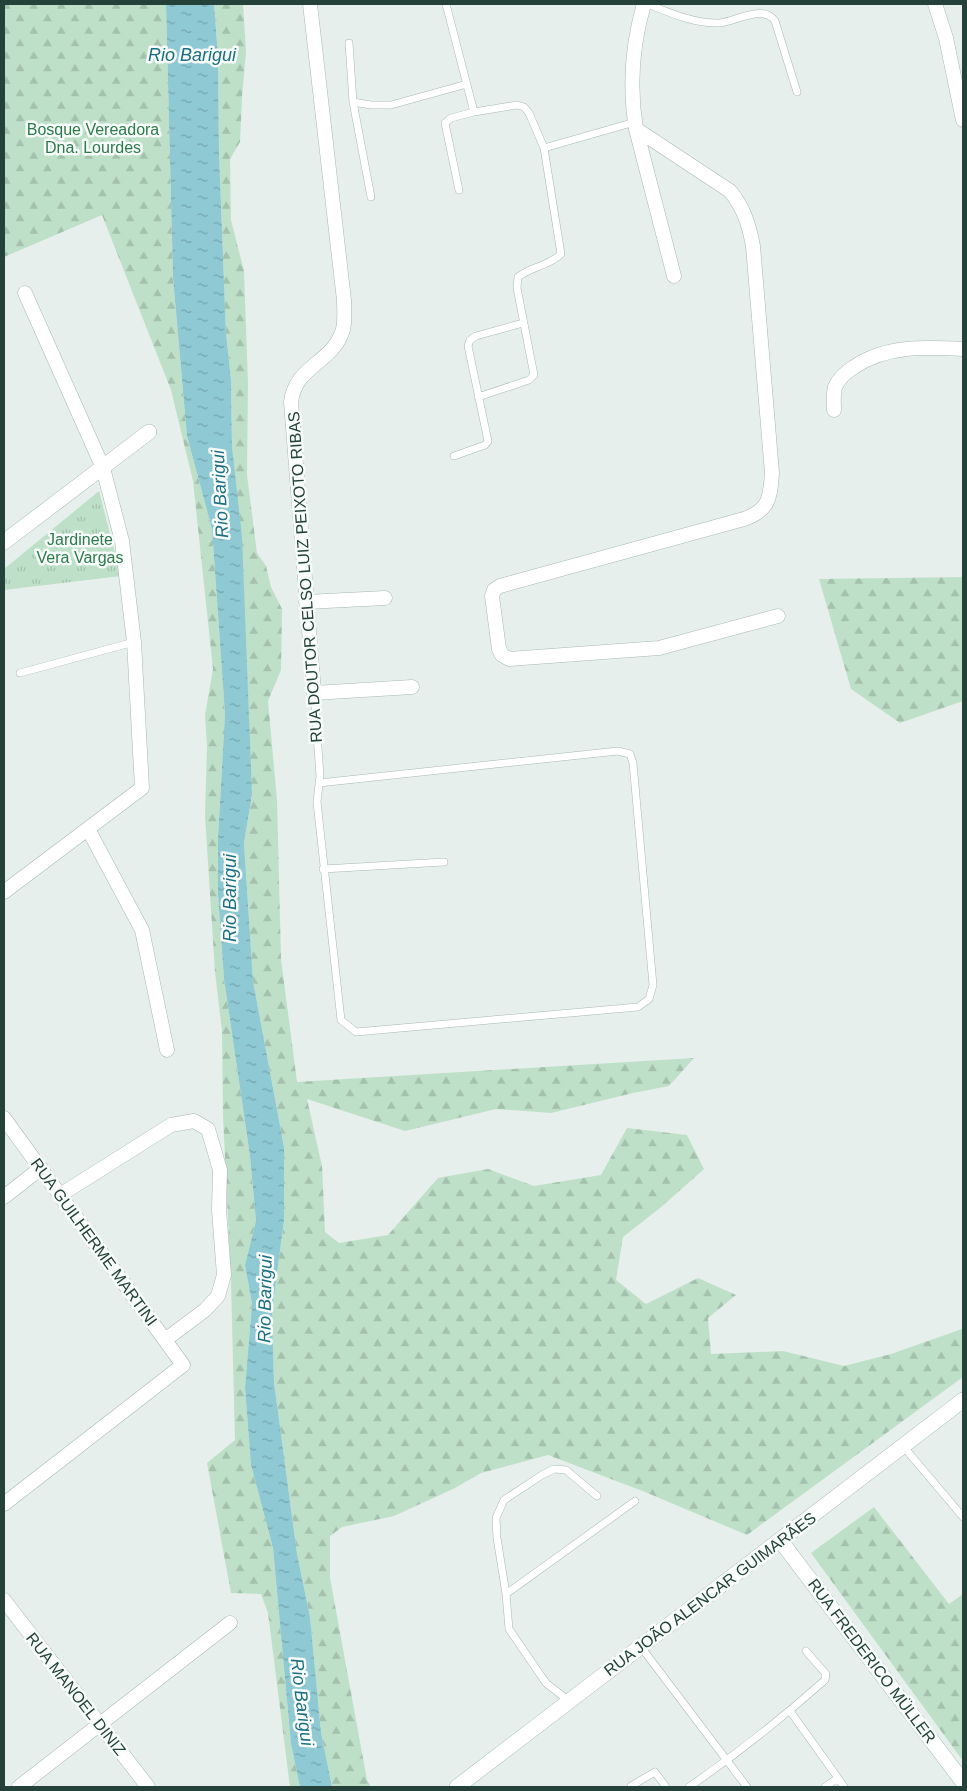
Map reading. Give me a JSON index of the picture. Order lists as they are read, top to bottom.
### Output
{
  "streets": {
    "main road": ["RUA JOÃO ALENCAR GUIMARÃES", "RUA FREDERICO MÜLLER"],
    "street": ["RUA DOUTOR CELSO LUIZ PEIXOTO RIBAS", "RUA GUILHERME MARTINI", "RUA MANOEL DINIZ"]
  },
  "crossings": [
    ["RUA JOÃO ALENCAR GUIMARÃES", "RUA FREDERICO MÜLLER"]
  ],
  "water": ["Rio Barigui"],
  "parks": ["Bosque Vereadora Dna. Lourdes", "Jardinete Vera Vargas"]
}
